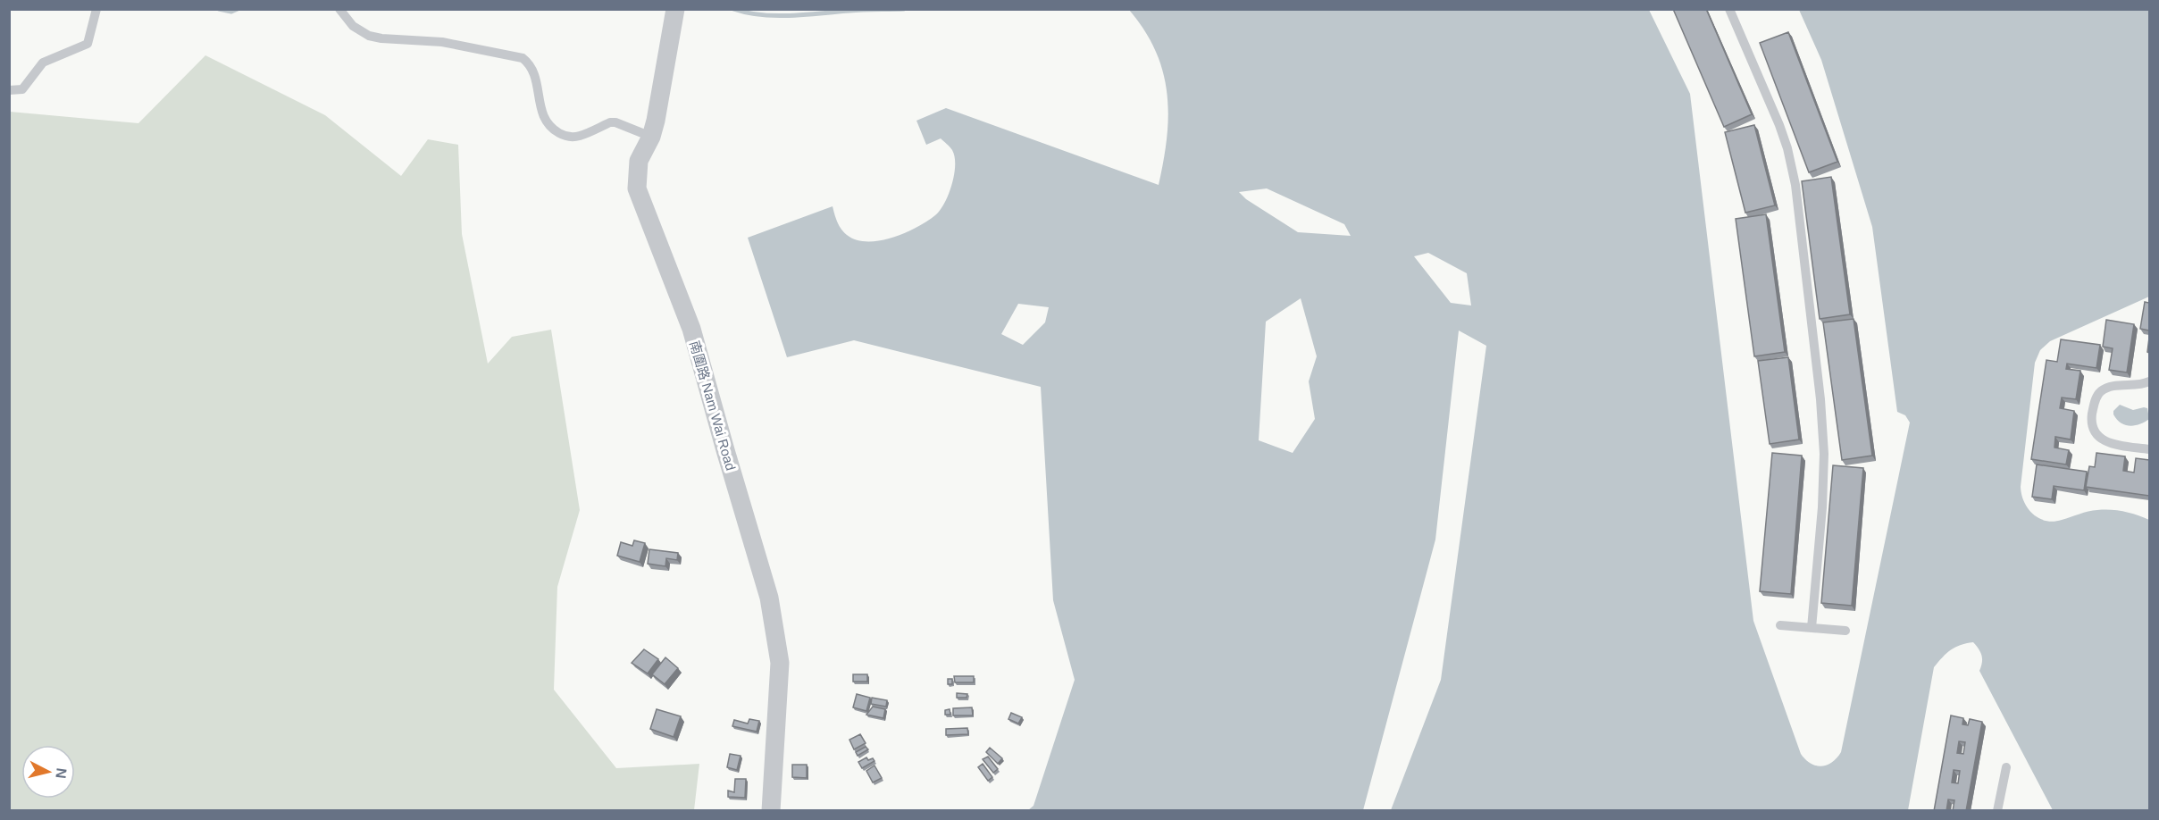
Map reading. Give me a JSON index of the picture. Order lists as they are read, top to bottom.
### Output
{
  "streets": {
    "street": ["南圍路 Nam Wai Road"]
  },
  "north": "right"
}
